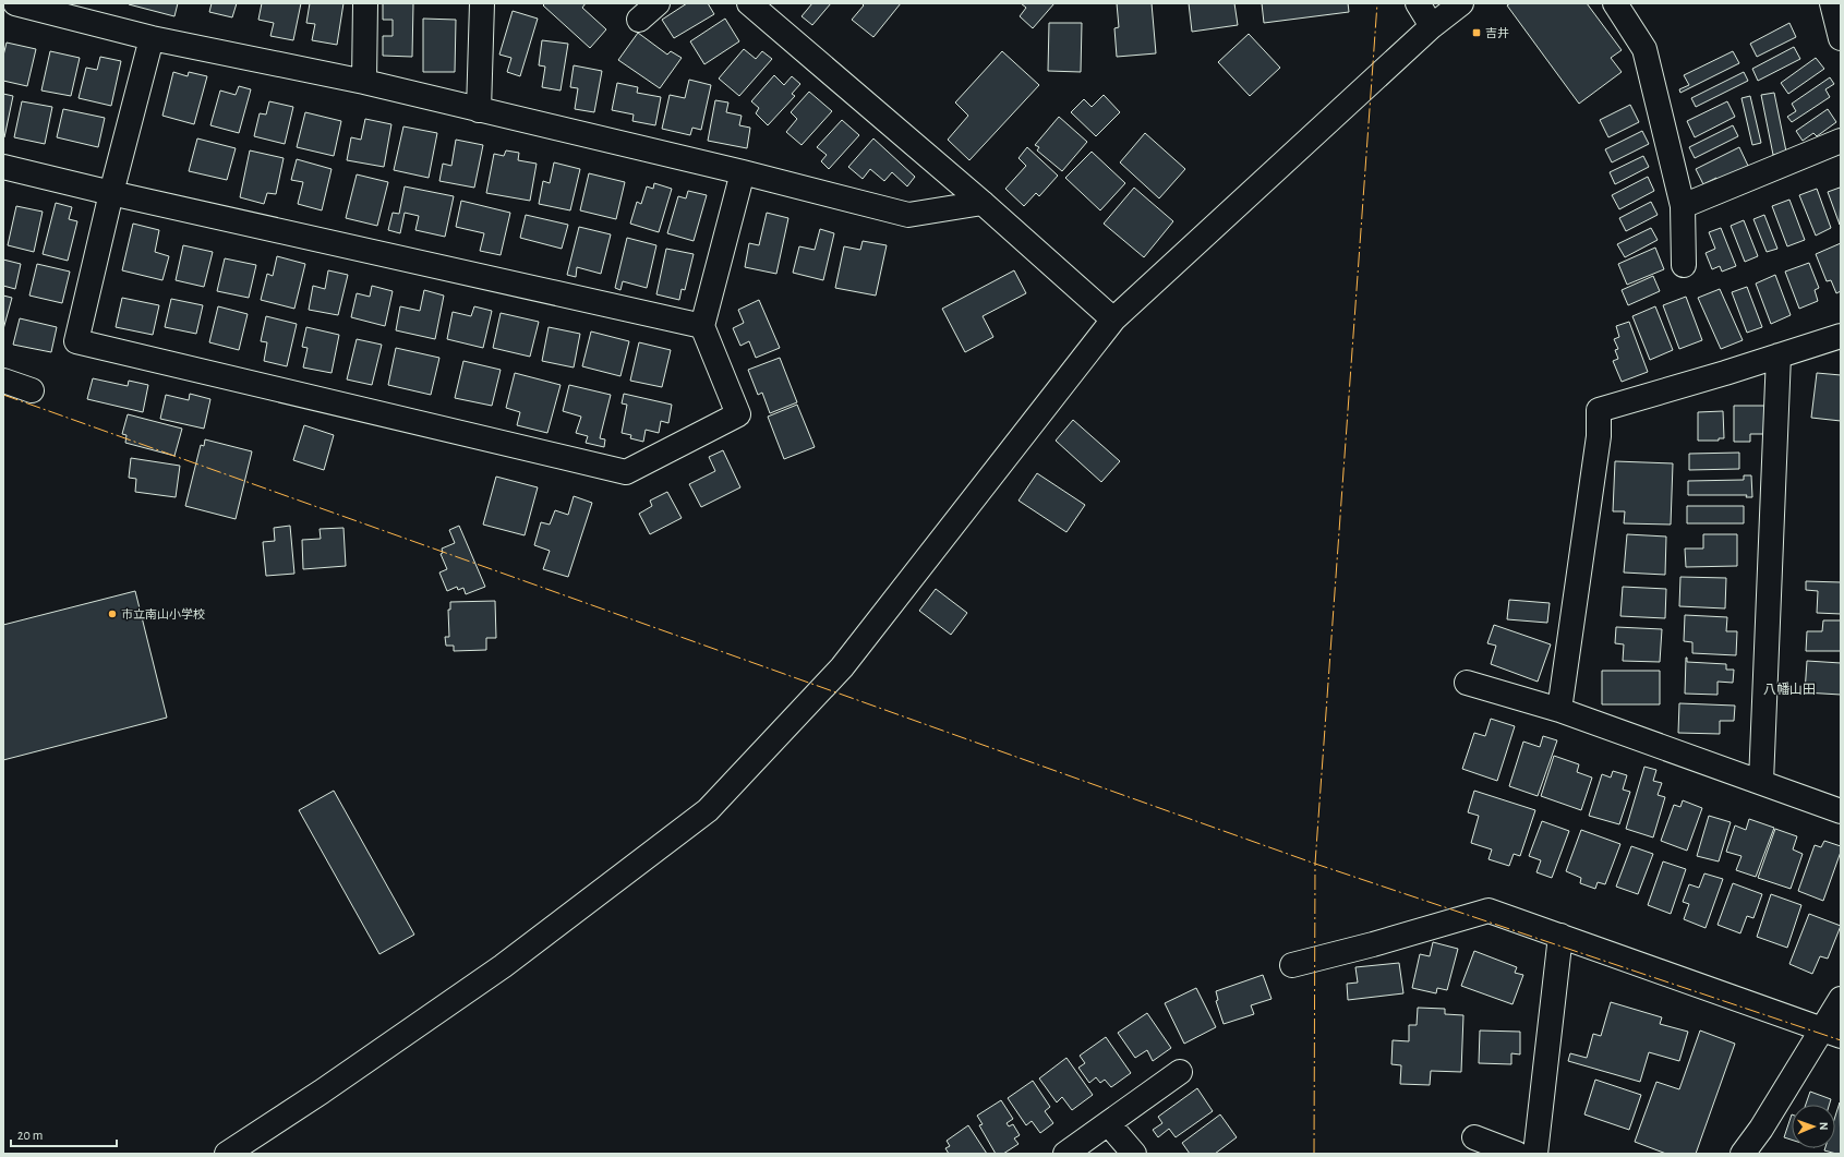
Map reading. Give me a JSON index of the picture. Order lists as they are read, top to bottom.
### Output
{
  "districts": ["八幡山田"],
  "places": {
    "transit": ["吉井"],
    "other": ["市立南山小学校"]
  },
  "scale_bar": "20 m",
  "north": "right"
}
